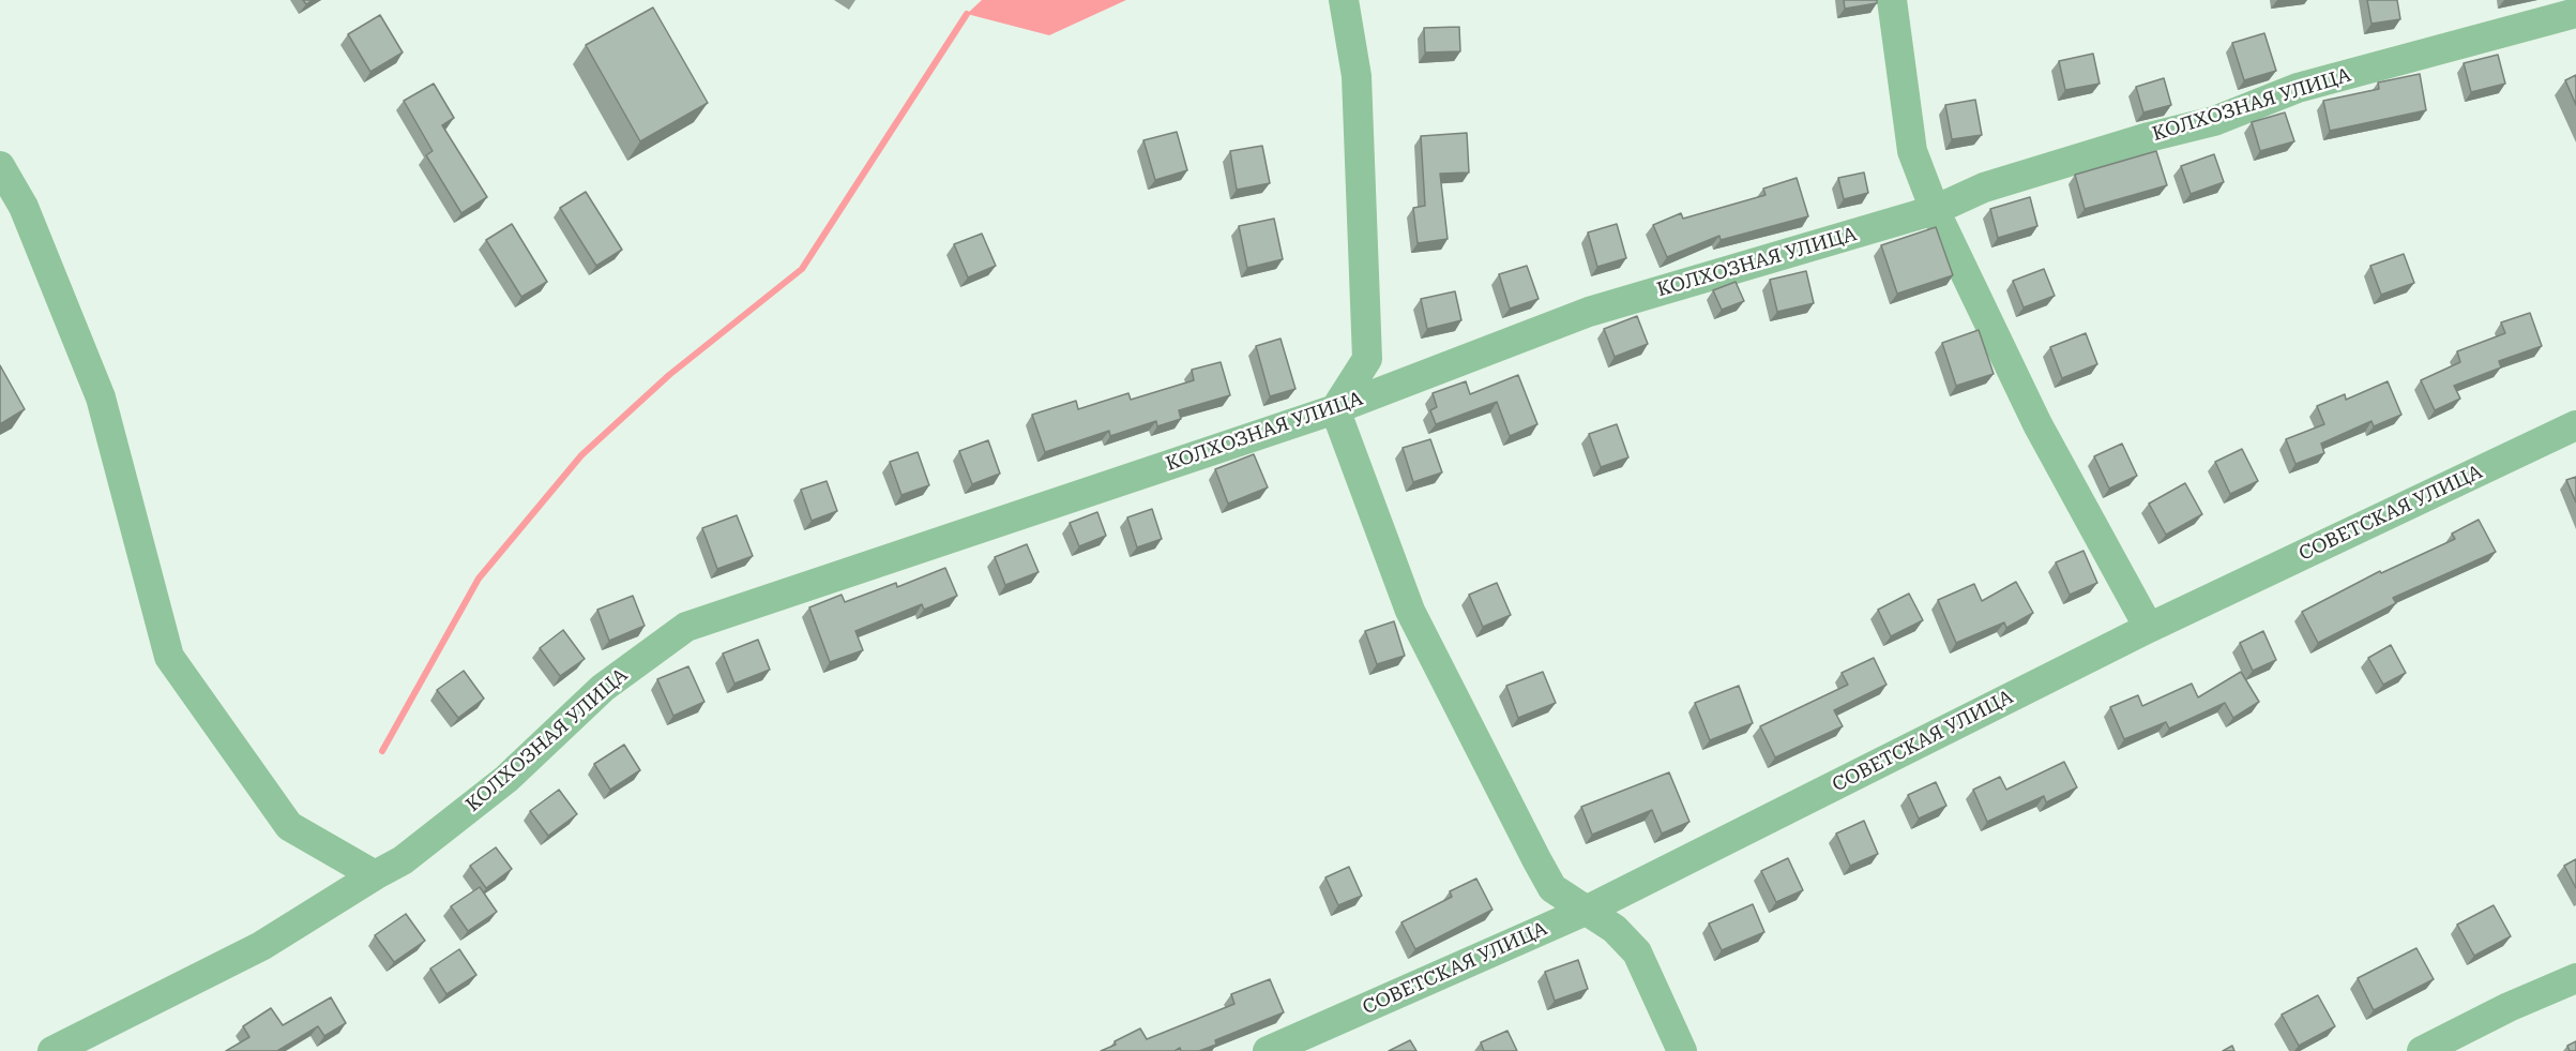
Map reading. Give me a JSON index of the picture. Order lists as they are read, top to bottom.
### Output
{
  "streets": {
    "street": ["КОЛХОЗНАЯ УЛИЦА", "СОВЕТСКАЯ УЛИЦА"]
  }
}
